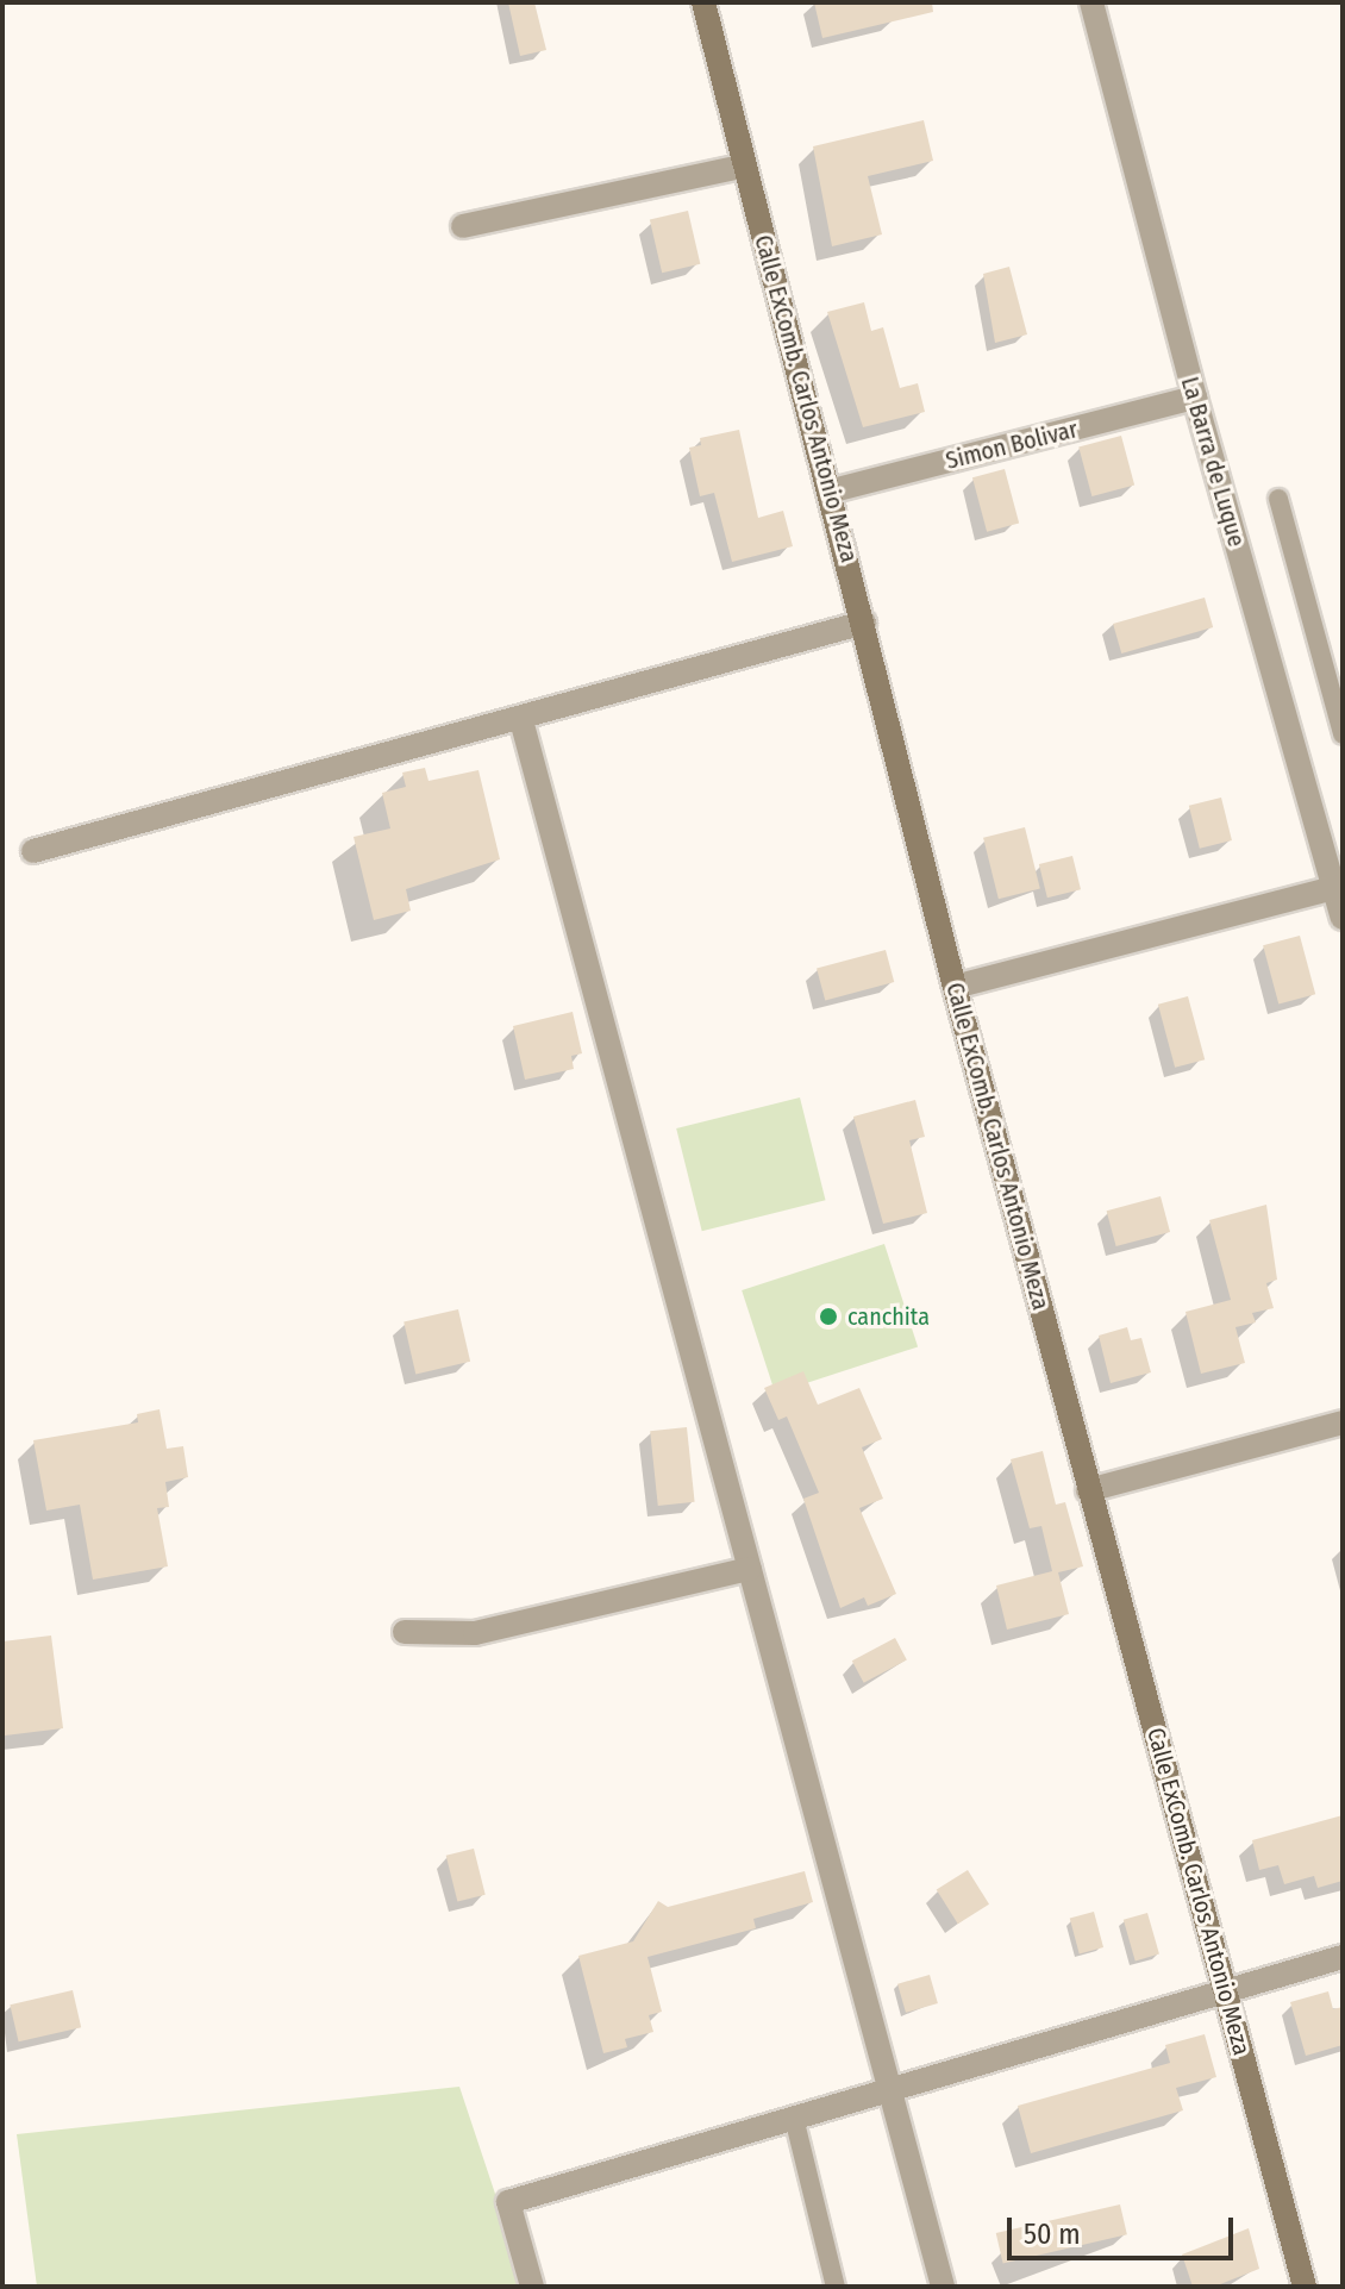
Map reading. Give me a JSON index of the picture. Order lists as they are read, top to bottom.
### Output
{
  "streets": {
    "street": ["Calle ExComb. Carlos Antonio Meza", "Simon Bolivar", "La Barra de Luque"]
  },
  "crossings": [
    ["Calle ExComb. Carlos Antonio Meza", "Simon Bolivar"],
    ["Simon Bolivar", "La Barra de Luque"]
  ],
  "places": ["canchita"],
  "scale_bar": "50 m"
}
